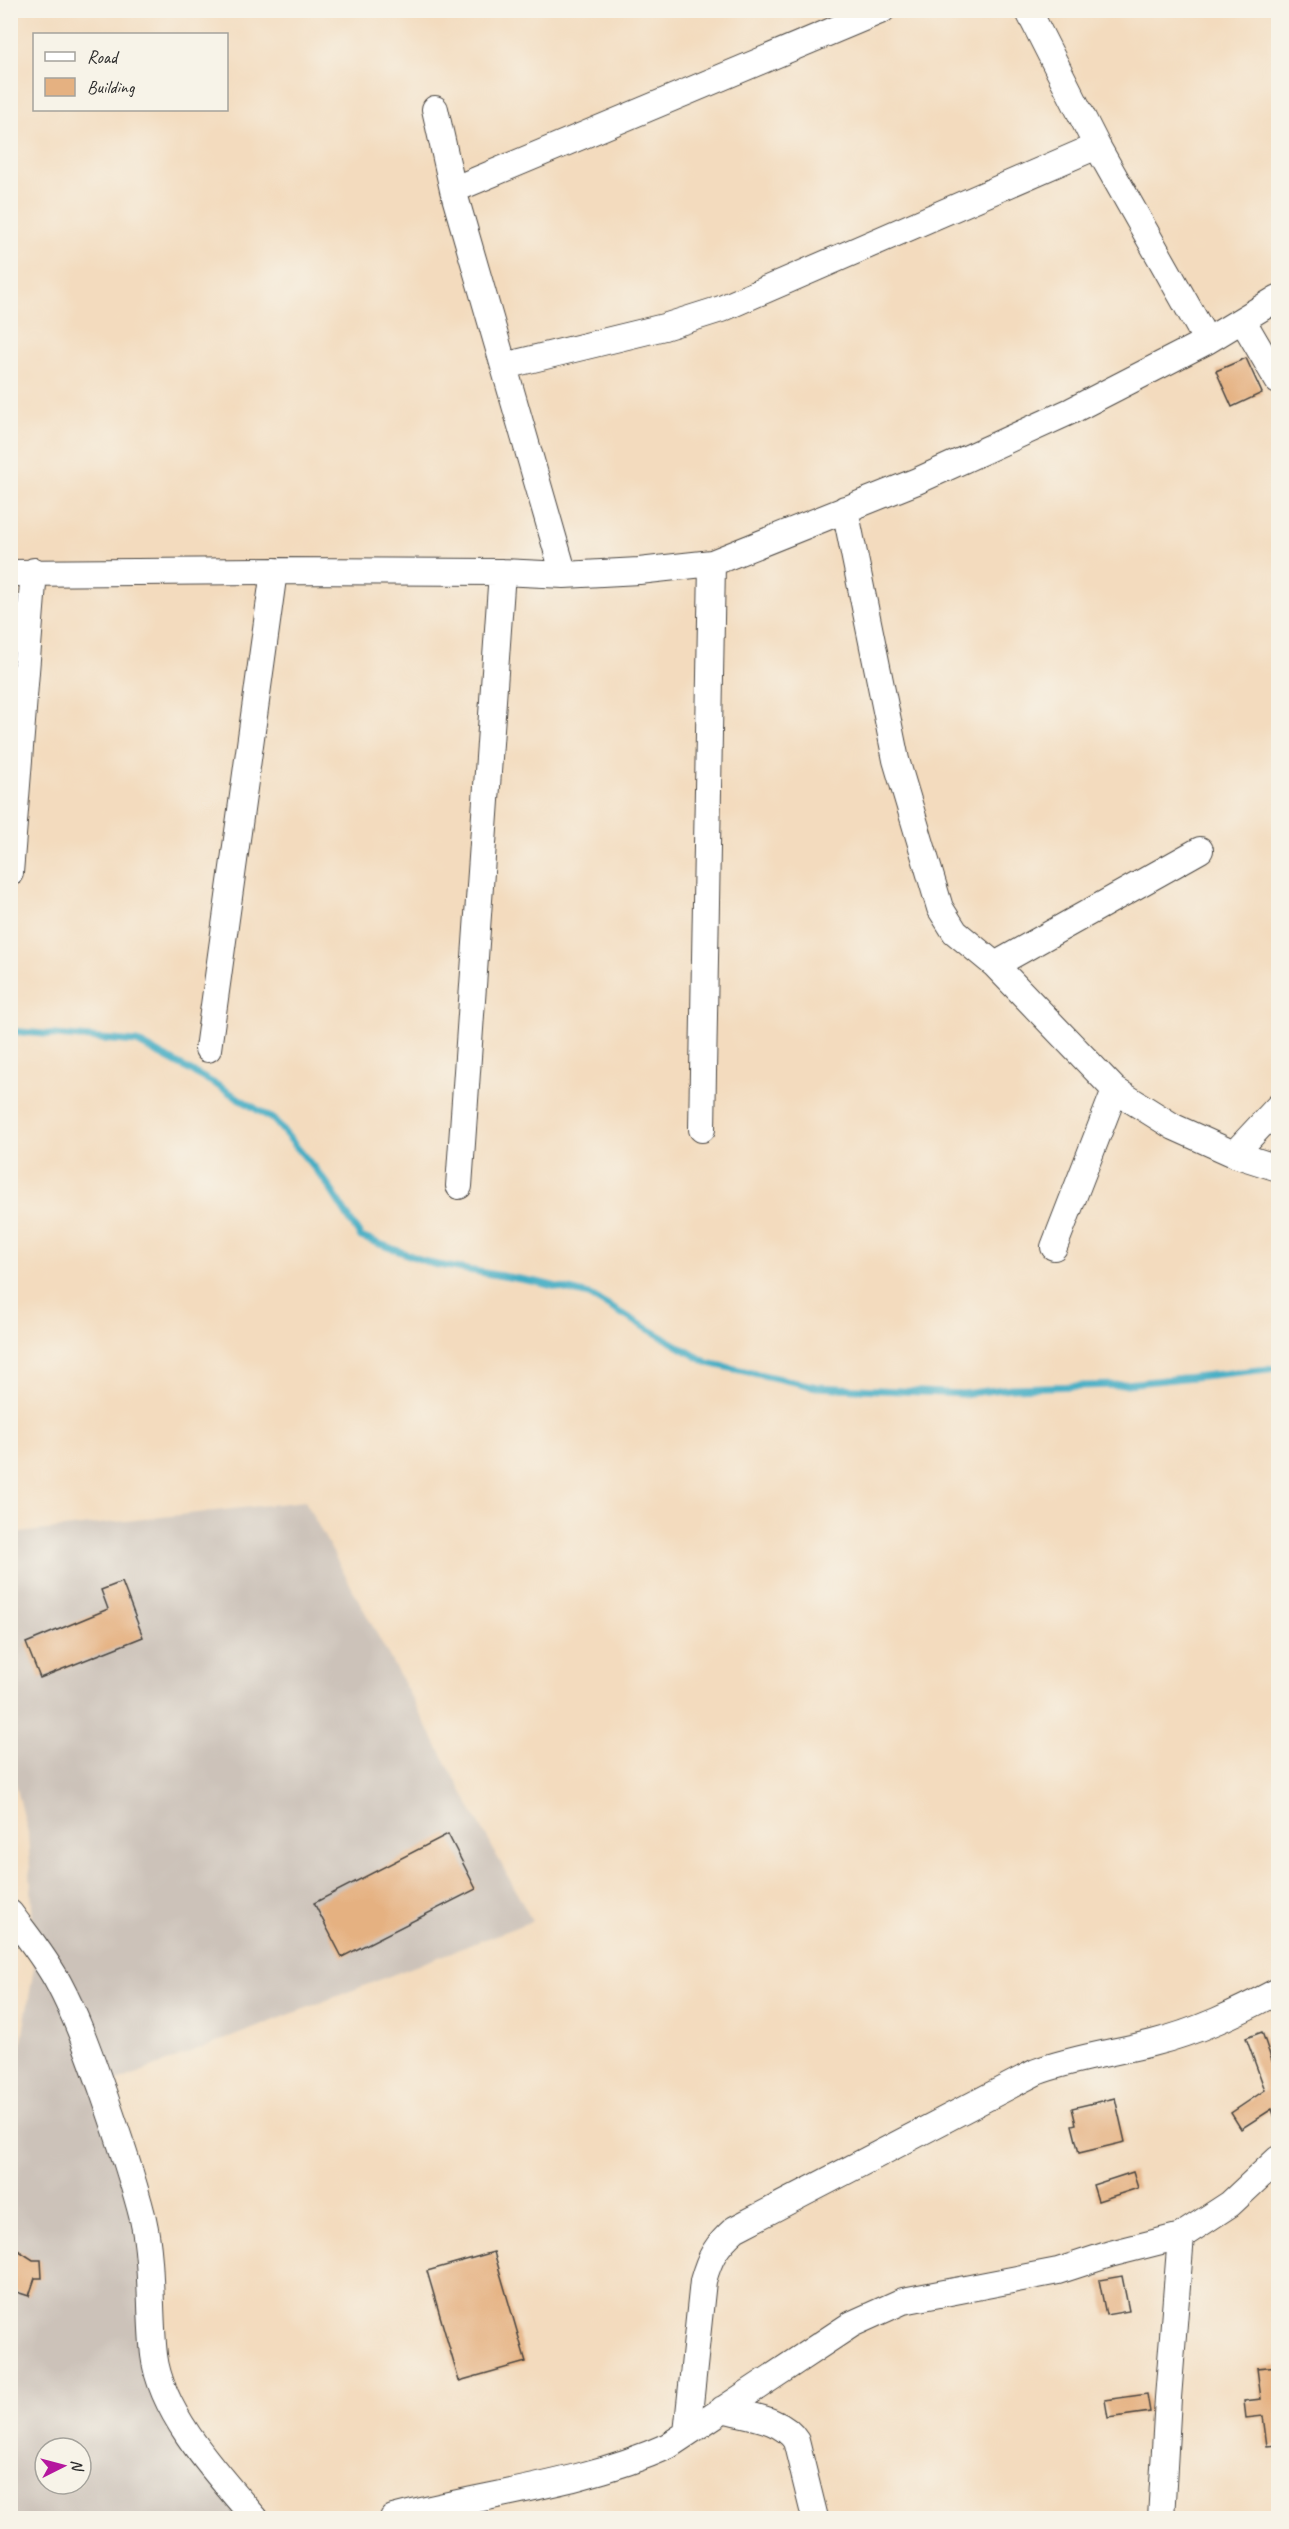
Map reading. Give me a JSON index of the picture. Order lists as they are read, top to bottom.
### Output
{
  "legend": ["Road", "Building"],
  "north": "right"
}
